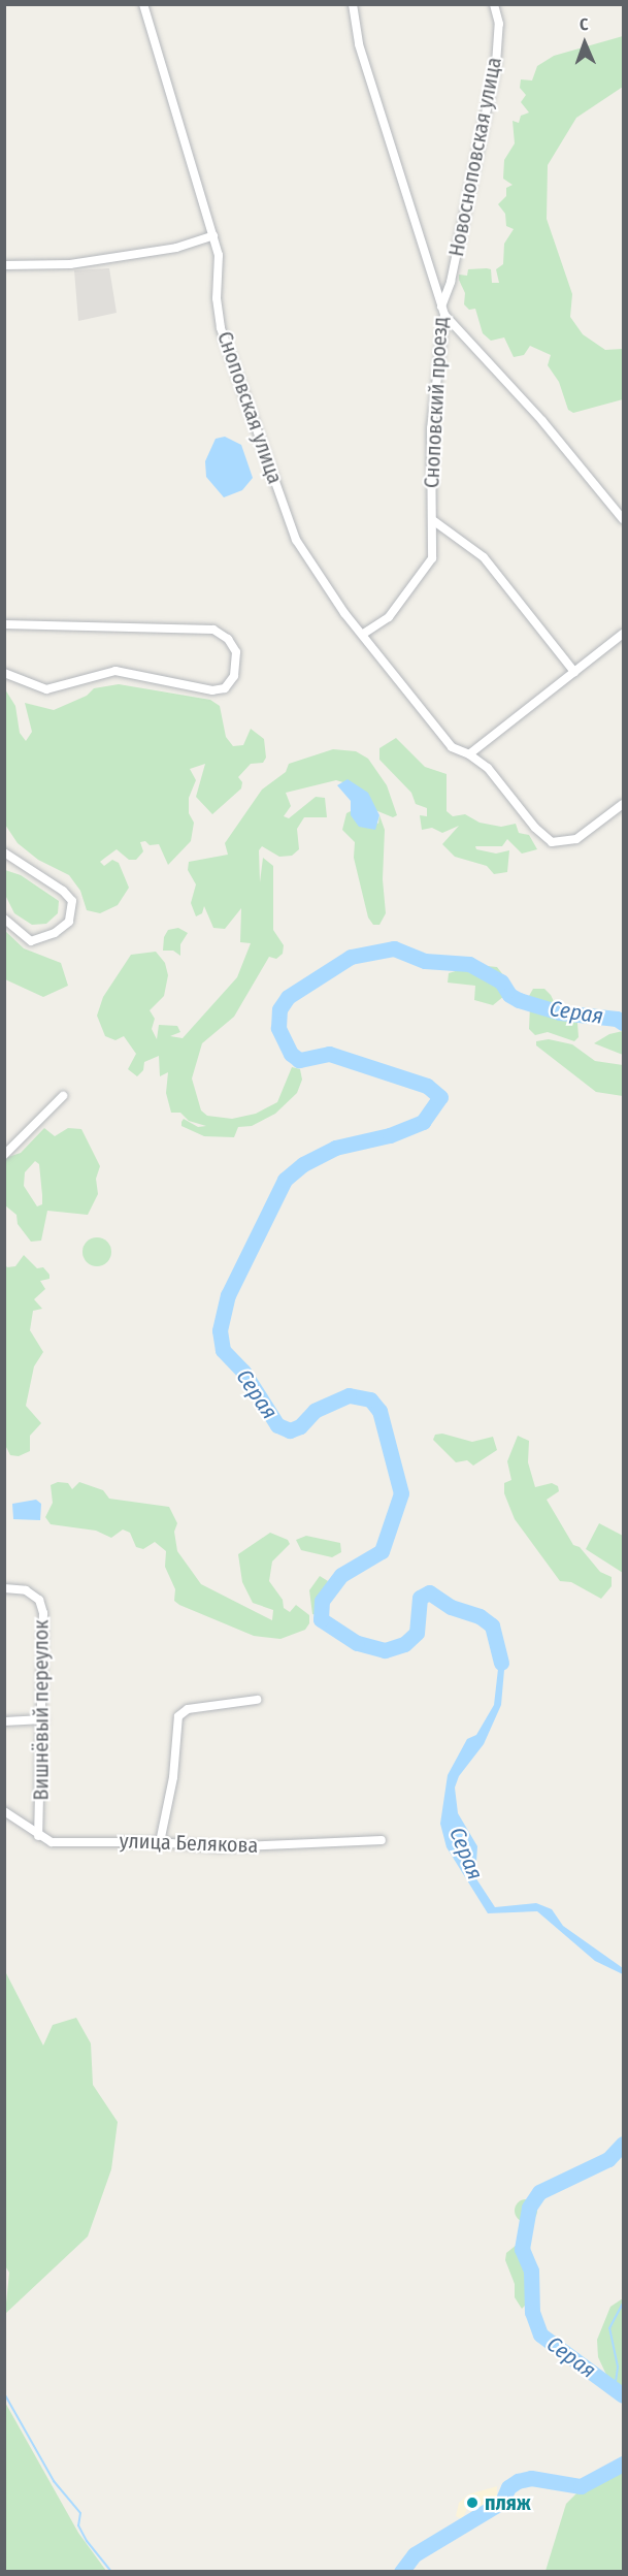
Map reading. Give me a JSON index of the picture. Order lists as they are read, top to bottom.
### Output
{
  "streets": {
    "street": [
      "Новосноповская улица",
      "Сноповский проезд",
      "Сноповская улица",
      "Вишнёвый переулок",
      "улица Белякова"
    ]
  },
  "crossings": [
    ["Новосноповская улица", "Сноповский проезд"],
    ["Сноповский проезд", "Сноповская улица"],
    ["Вишнёвый переулок", "улица Белякова"]
  ],
  "water": ["Серая"],
  "places": ["пляж"],
  "north": "top"
}
